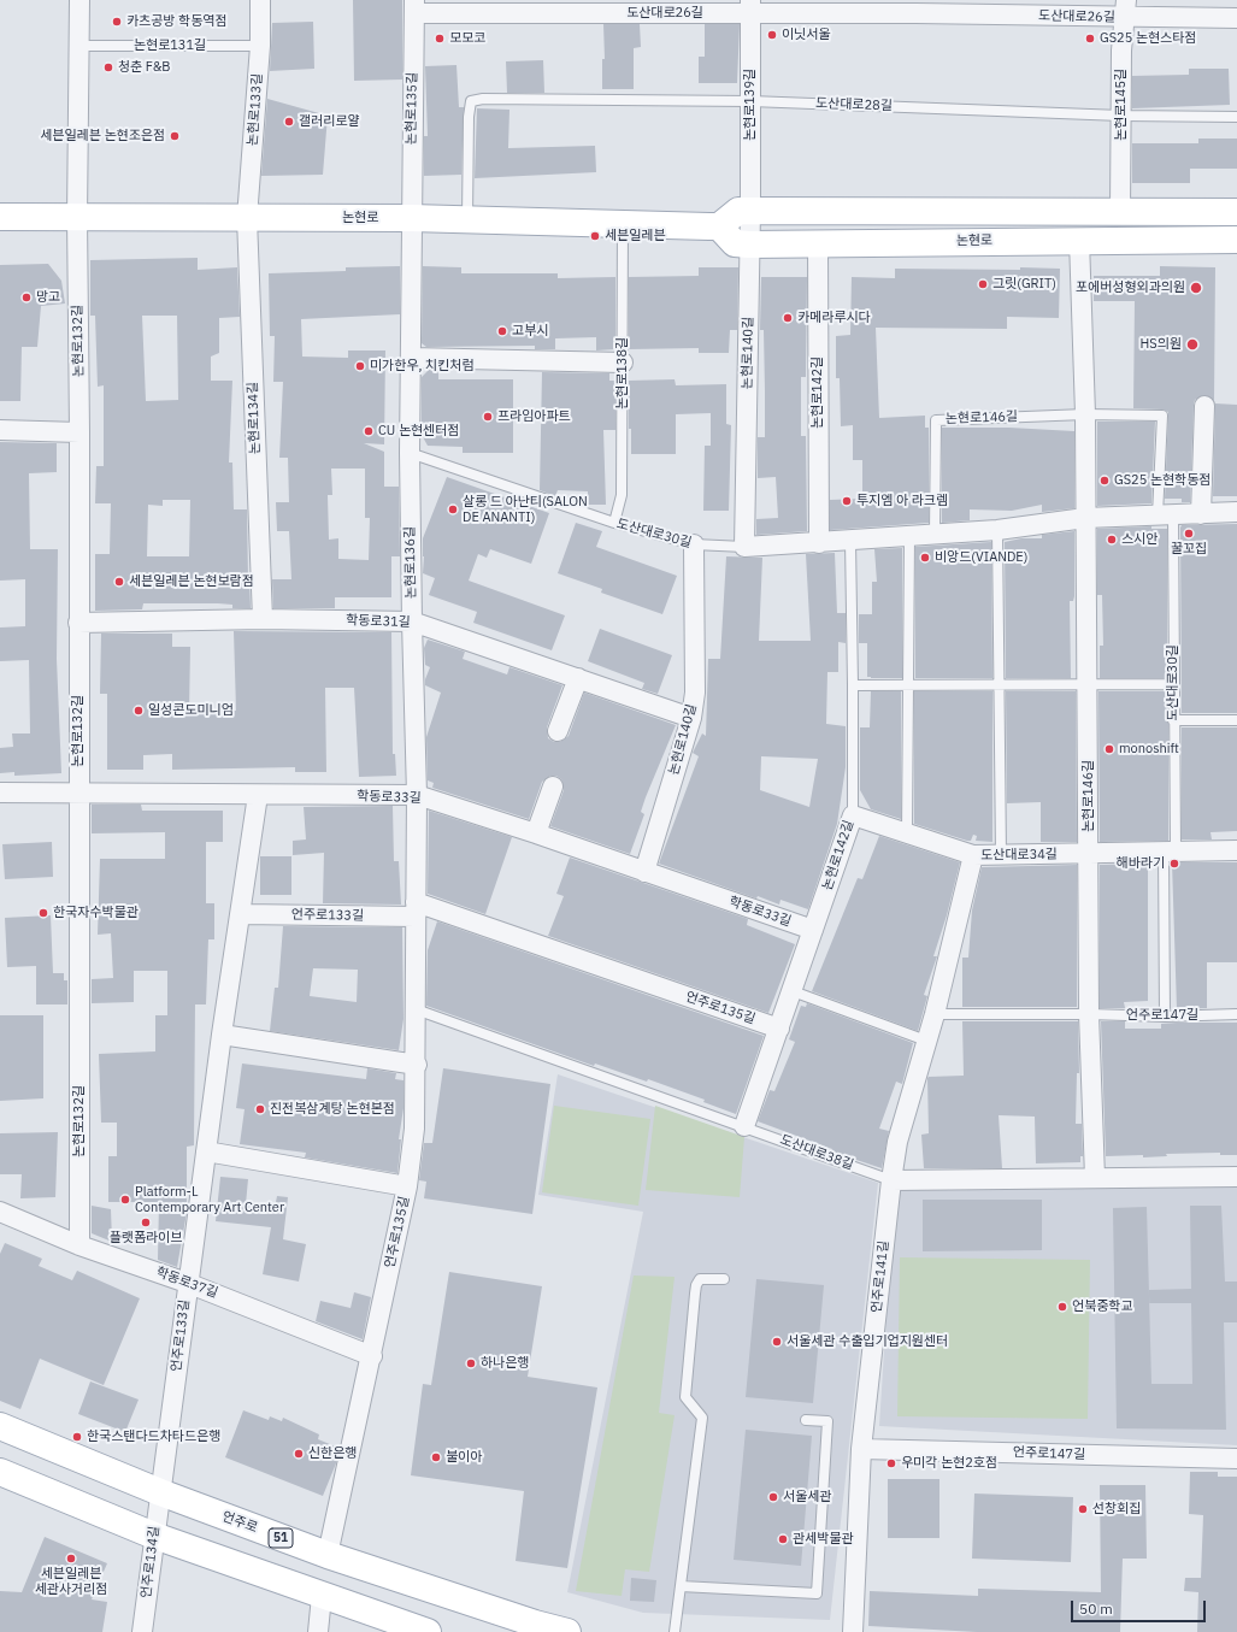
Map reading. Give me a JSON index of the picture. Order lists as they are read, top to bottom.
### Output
{
  "streets": {
    "main road": ["논현로", "언주로", "51"],
    "street": [
      "도산대로26길",
      "논현로139길",
      "논현로145길",
      "논현로135길",
      "논현로133길",
      "논현로132길",
      "논현로140길",
      "논현로142길",
      "논현로134길",
      "논현로146길",
      "도산대로30길",
      "논현로136길",
      "학동로31길",
      "학동로33길",
      "도산대로34길",
      "언주로133길",
      "언주로135길",
      "언주로147길",
      "도산대로38길",
      "언주로141길",
      "학동로37길",
      "언주로134길"
    ],
    "lane": ["논현로131길", "도산대로28길", "논현로138길"]
  },
  "crossings": [
    ["도산대로26길", "논현로139길"],
    ["도산대로26길", "논현로145길"],
    ["도산대로26길", "논현로135길"],
    ["논현로131길", "논현로133길"],
    ["논현로139길", "도산대로28길"],
    ["논현로139길", "논현로"],
    ["논현로139길", "논현로140길"],
    ["도산대로28길", "논현로145길"],
    ["도산대로28길", "논현로"],
    ["논현로135길", "논현로"],
    ["논현로135길", "논현로136길"],
    ["논현로133길", "논현로"],
    ["논현로133길", "논현로134길"],
    ["논현로", "논현로132길"],
    ["논현로", "논현로140길"],
    ["논현로", "논현로138길"],
    ["논현로", "논현로142길"],
    ["논현로", "논현로134길"],
    ["논현로", "논현로146길"],
    ["논현로", "논현로136길"],
    ["논현로132길", "학동로31길"],
    ["논현로132길", "학동로33길"],
    ["논현로132길", "학동로37길"],
    ["논현로140길", "도산대로30길"],
    ["논현로140길", "학동로31길"],
    ["논현로140길", "학동로33길"],
    ["논현로138길", "도산대로30길"],
    ["논현로142길", "도산대로30길"],
    ["논현로142길", "학동로33길"],
    ["논현로142길", "도산대로34길"],
    ["논현로142길", "언주로135길"],
    ["논현로142길", "도산대로38길"],
    ["논현로134길", "학동로31길"],
    ["논현로146길", "도산대로30길"],
    ["논현로146길", "도산대로34길"],
    ["논현로146길", "언주로147길"],
    ["논현로146길", "도산대로38길"],
    ["도산대로30길", "논현로136길"],
    ["도산대로30길", "도산대로34길"],
    ["논현로136길", "학동로31길"],
    ["논현로136길", "학동로33길"],
    ["논현로136길", "언주로135길"],
    ["학동로33길", "언주로133길"],
    ["학동로33길", "언주로135길"],
    ["도산대로34길", "언주로141길"],
    ["언주로133길", "언주로135길"],
    ["언주로133길", "학동로37길"],
    ["언주로133길", "언주로"],
    ["언주로133길", "언주로134길"],
    ["언주로135길", "도산대로38길"],
    ["언주로135길", "학동로37길"],
    ["언주로135길", "언주로"],
    ["언주로147길", "언주로141길"],
    ["도산대로38길", "언주로141길"],
    ["언주로", "언주로134길"]
  ],
  "places": [
    "카츠공방 학동역점",
    "이닛서울",
    "모모코",
    "GS25 논현스타점",
    "청춘 F&B",
    "갤러리로얄",
    "세븐일레븐 논현조은점",
    "세븐일레븐",
    "그릿(GRIT)",
    "포에버성형외과의원",
    "망고",
    "카메라루시다",
    "고부시",
    "HS의원",
    "미가한우, 치킨처럼",
    "프라임아파트",
    "CU 논현센터점",
    "GS25 논현학동점",
    "투지엠 아 라크렘",
    "살롱 드 아난티(SALON DE ANANTI)",
    "꿀꼬집",
    "스시안",
    "비앙드(VIANDE)",
    "세븐일레븐 논현보람점",
    "일성콘도미니엄",
    "monoshift",
    "해바라기",
    "한국자수박물관",
    "진전복삼계탕 논현본점",
    "Platform-L Contemporary Art Center",
    "플랫폼라이브",
    "언북중학교",
    "서울세관 수출입기업지원센터",
    "하나은행",
    "한국스탠다드차타드은행",
    "신한은행",
    "불이아",
    "우미각 논현2호점",
    "서울세관",
    "선창회집",
    "관세박물관",
    "세븐일레븐 세관사거리점"
  ],
  "scale_bar": "50 m"
}
